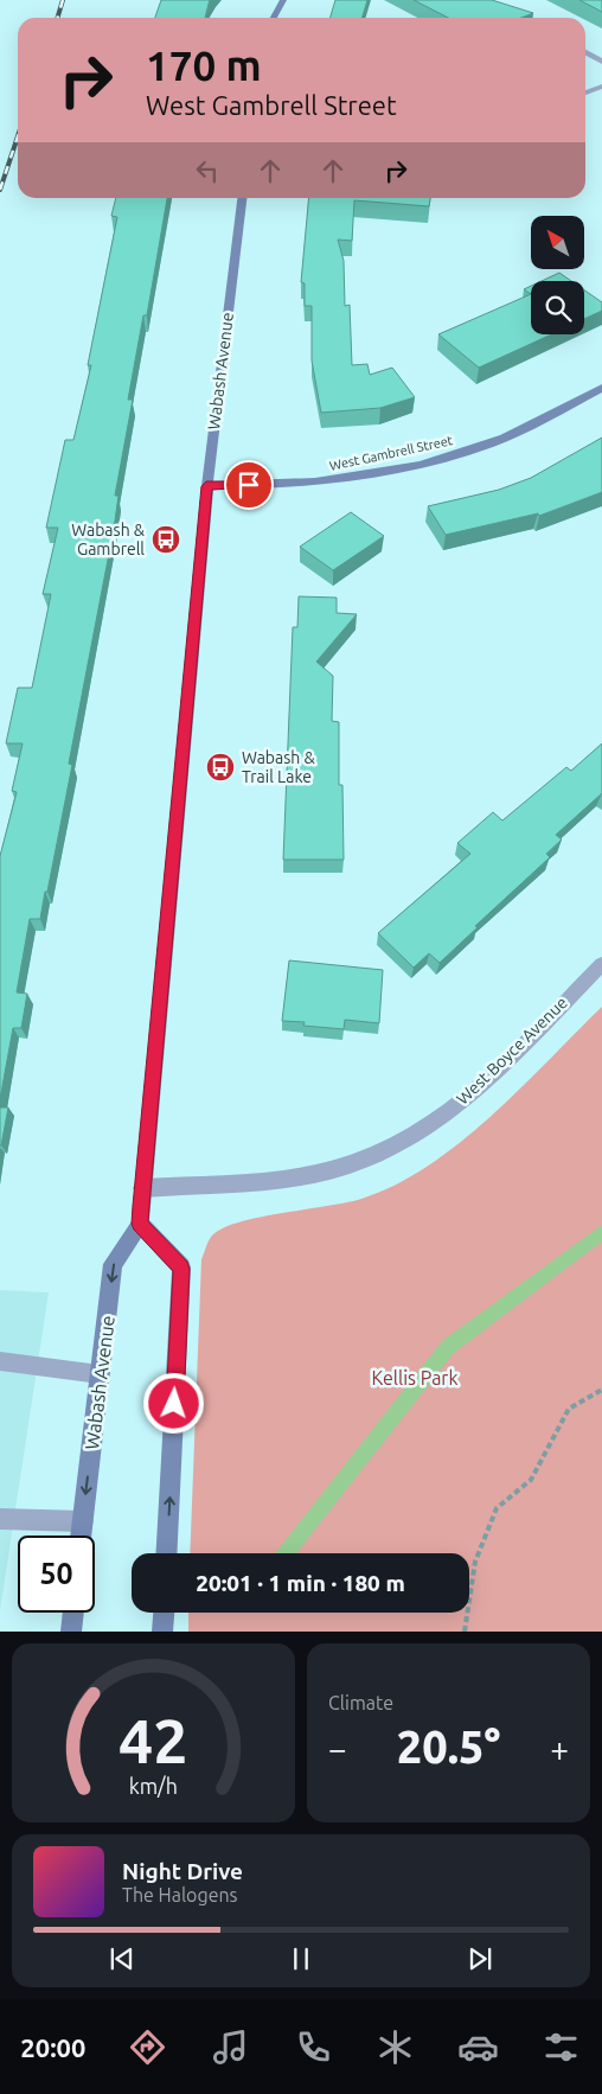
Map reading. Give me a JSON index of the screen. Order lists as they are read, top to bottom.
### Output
{
  "streets": {
    "main road": ["Wabash Avenue", "West Gambrell Street"],
    "street": ["West Boyce Avenue"]
  },
  "crossings": [
    ["Wabash Avenue", "West Gambrell Street"],
    ["Wabash Avenue", "West Boyce Avenue"]
  ],
  "parks": ["Kellis Park"],
  "places": {
    "bus stop": ["Wabash & Gambrell", "Wabash & Trail Lake"]
  },
  "north": "top left",
  "page": {
    "turn": ["170 m", "West Gambrell Street"],
    "limit": "50",
    "trip": "20:01 · 1 min · 180 m",
    "tile": "Climate",
    "heat": ["−", "20.5°", "+"],
    "song": ["Night Drive", "The Halogens"],
    "tabs": "20:00",
    "gauge": ["42", "km/h"]
  }
}
